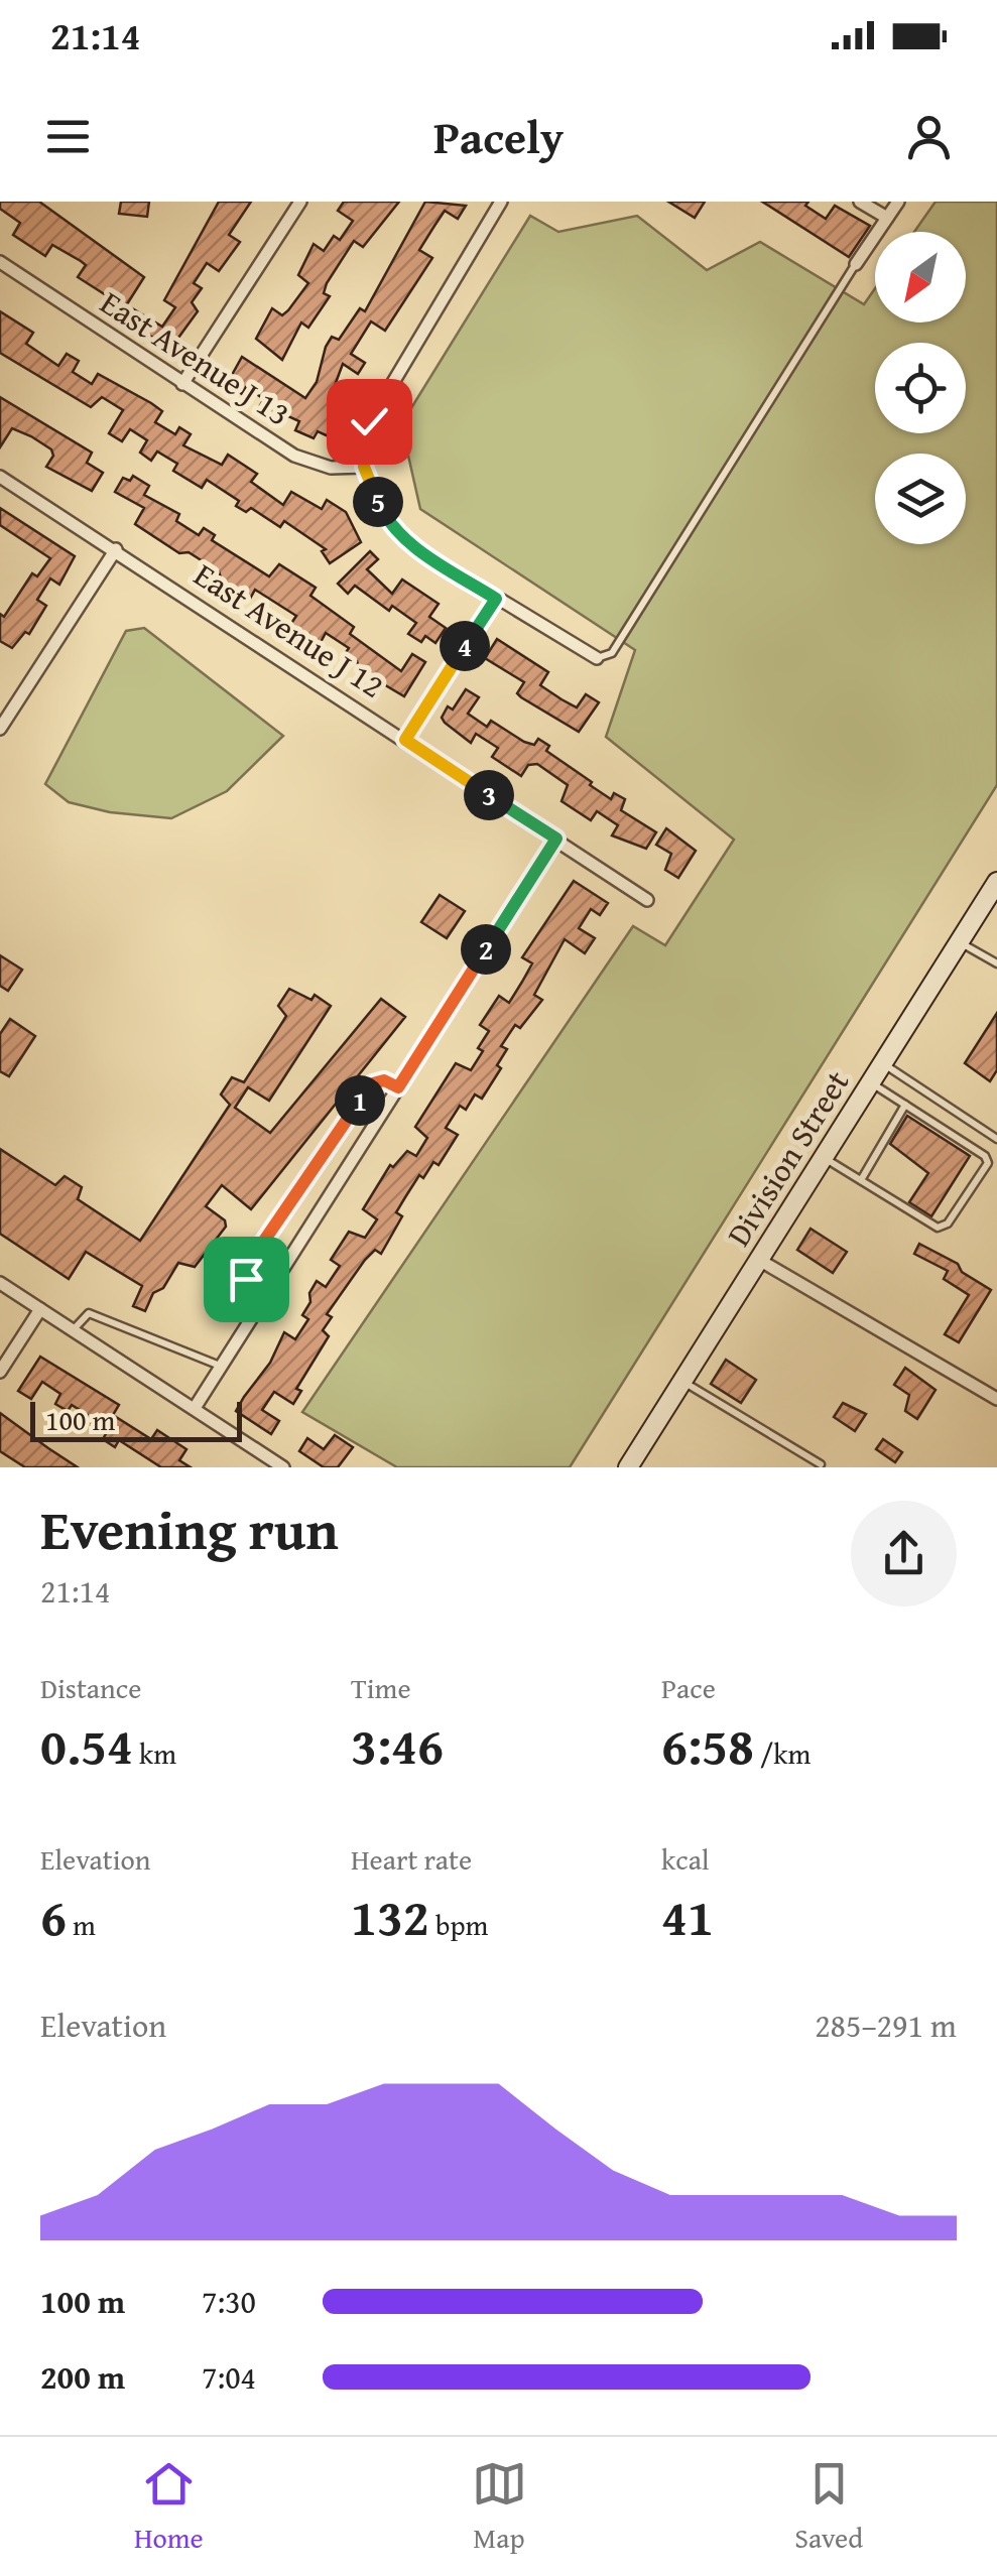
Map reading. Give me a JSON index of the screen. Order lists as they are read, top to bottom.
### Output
{
  "streets": {
    "main road": ["Division Street"],
    "street": ["East Avenue J 13", "East Avenue J 12"]
  },
  "scale_bar": "100 m",
  "north": "bottom left",
  "page": {
    "status": "21:14",
    "header": "Pacely",
    "pins": [
      "5",
      "4",
      "3",
      "2",
      "1"
    ],
    "scale": "100 m",
    "heading": ["Evening run", "21:14"],
    "stats": [
      ["Distance", "0.54 km"],
      ["Time", "3:46"],
      ["Pace", "6:58 /km"],
      ["Elevation", "6 m"],
      ["Heart rate", "132 bpm"],
      ["kcal", "41"]
    ],
    "chart": ["Elevation", "285–291 m"],
    "list": [
      {
        "name": "100 m",
        "note": "7:30"
      },
      {
        "name": "200 m",
        "note": "7:04"
      }
    ],
    "tabs": ["Home", "Map", "Saved"]
  }
}
